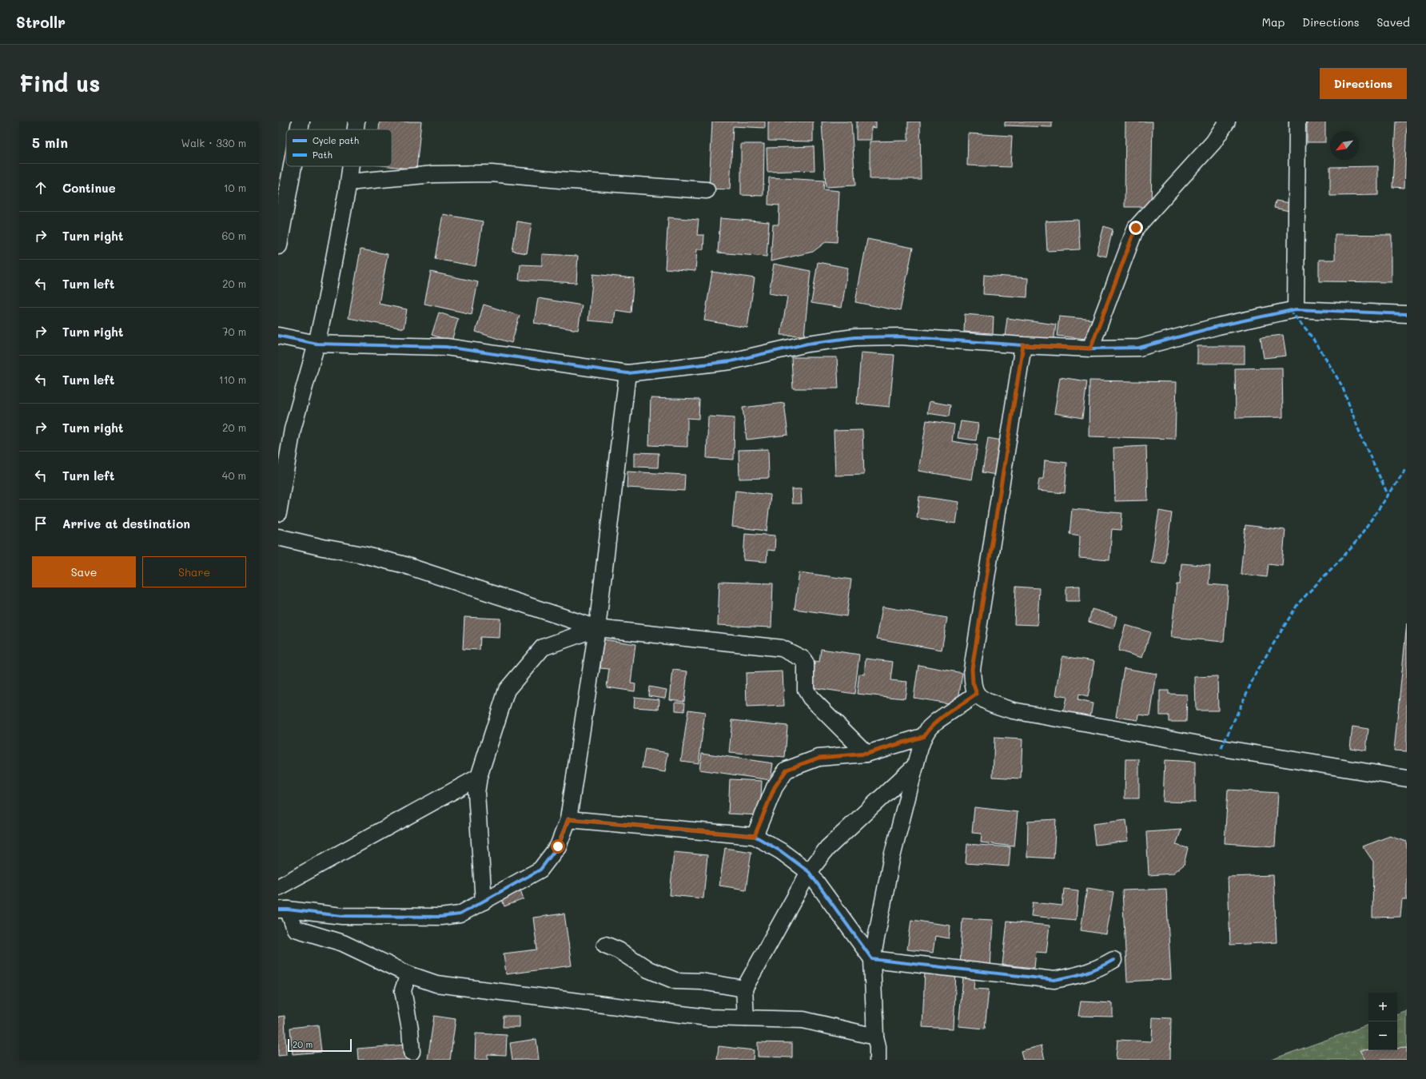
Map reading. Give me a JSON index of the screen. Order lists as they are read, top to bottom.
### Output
{
  "legend": ["Cycle path", "Path"],
  "scale_bar": "20 m",
  "north": "bottom left",
  "page": {
    "header": "Strollr",
    "nav": ["Map", "Directions", "Saved"],
    "buttons": [
      "Directions",
      ["Save", "Share"]
    ],
    "title": "Find us",
    "heading": ["5 min", "Walk · 330 m"],
    "list": [
      ["Continue", "10 m"],
      ["Turn right", "60 m"],
      ["Turn left", "20 m"],
      ["Turn right", "70 m"],
      ["Turn left", "110 m"],
      ["Turn right", "20 m"],
      ["Turn left", "40 m"],
      "Arrive at destination"
    ],
    "map_buttons": ["+", "−"],
    "scale": "20 m"
  }
}
